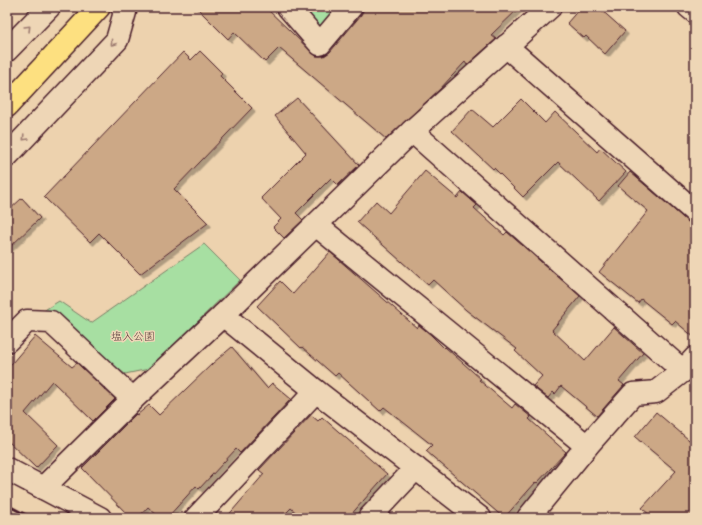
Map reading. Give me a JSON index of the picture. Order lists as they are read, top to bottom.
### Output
{
  "parks": ["塩入公園"]
}
